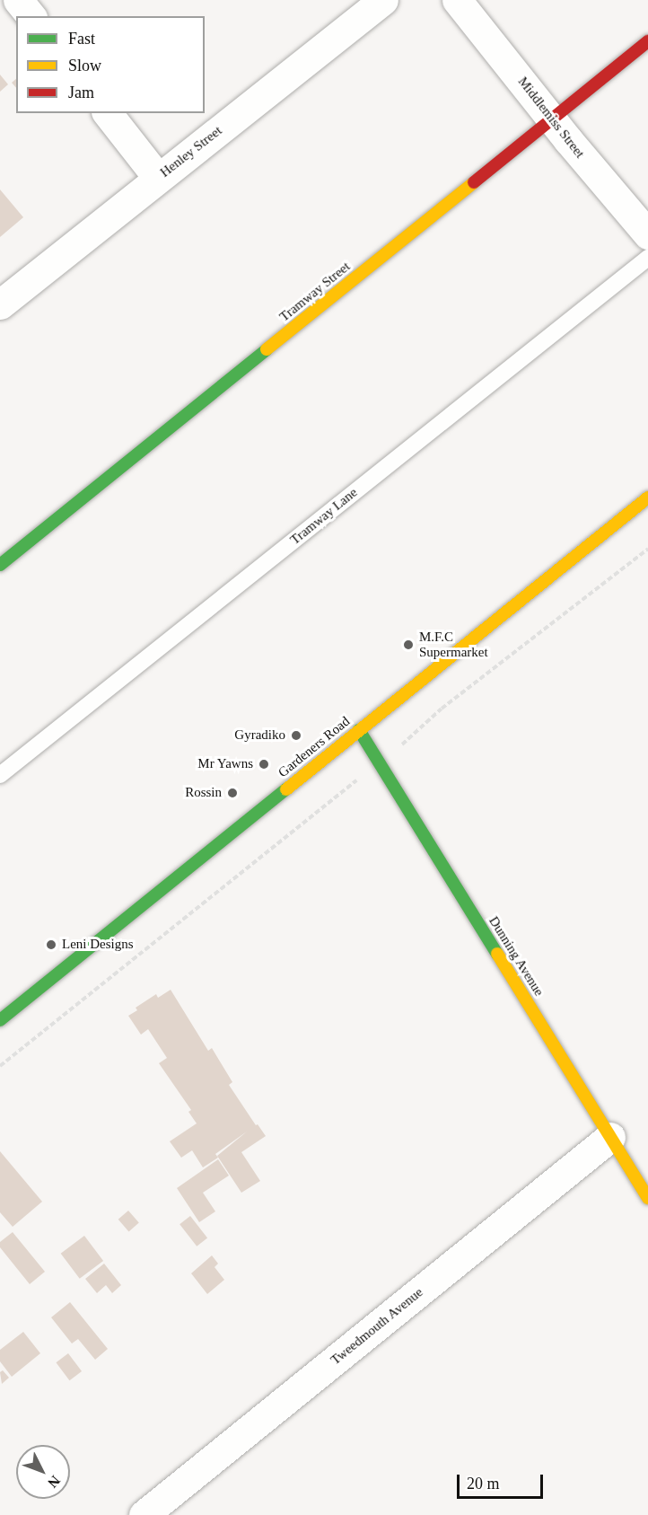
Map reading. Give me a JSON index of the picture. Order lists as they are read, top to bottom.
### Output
{
  "streets": {
    "street": [
      "Middlemiss Street",
      "Henley Street",
      "Tramway Street",
      "Gardeners Road",
      "Dunning Avenue",
      "Tweedmouth Avenue"
    ],
    "lane": ["Tramway Lane"]
  },
  "crossings": [
    ["Middlemiss Street", "Tramway Street"],
    ["Gardeners Road", "Dunning Avenue"],
    ["Dunning Avenue", "Tweedmouth Avenue"]
  ],
  "places": [
    "M.F.C Supermarket",
    "Gyradiko",
    "Mr Yawns",
    "Rossin",
    "Leni Designs"
  ],
  "legend": ["Fast", "Slow", "Jam"],
  "scale_bar": "20 m",
  "north": "bottom right"
}
